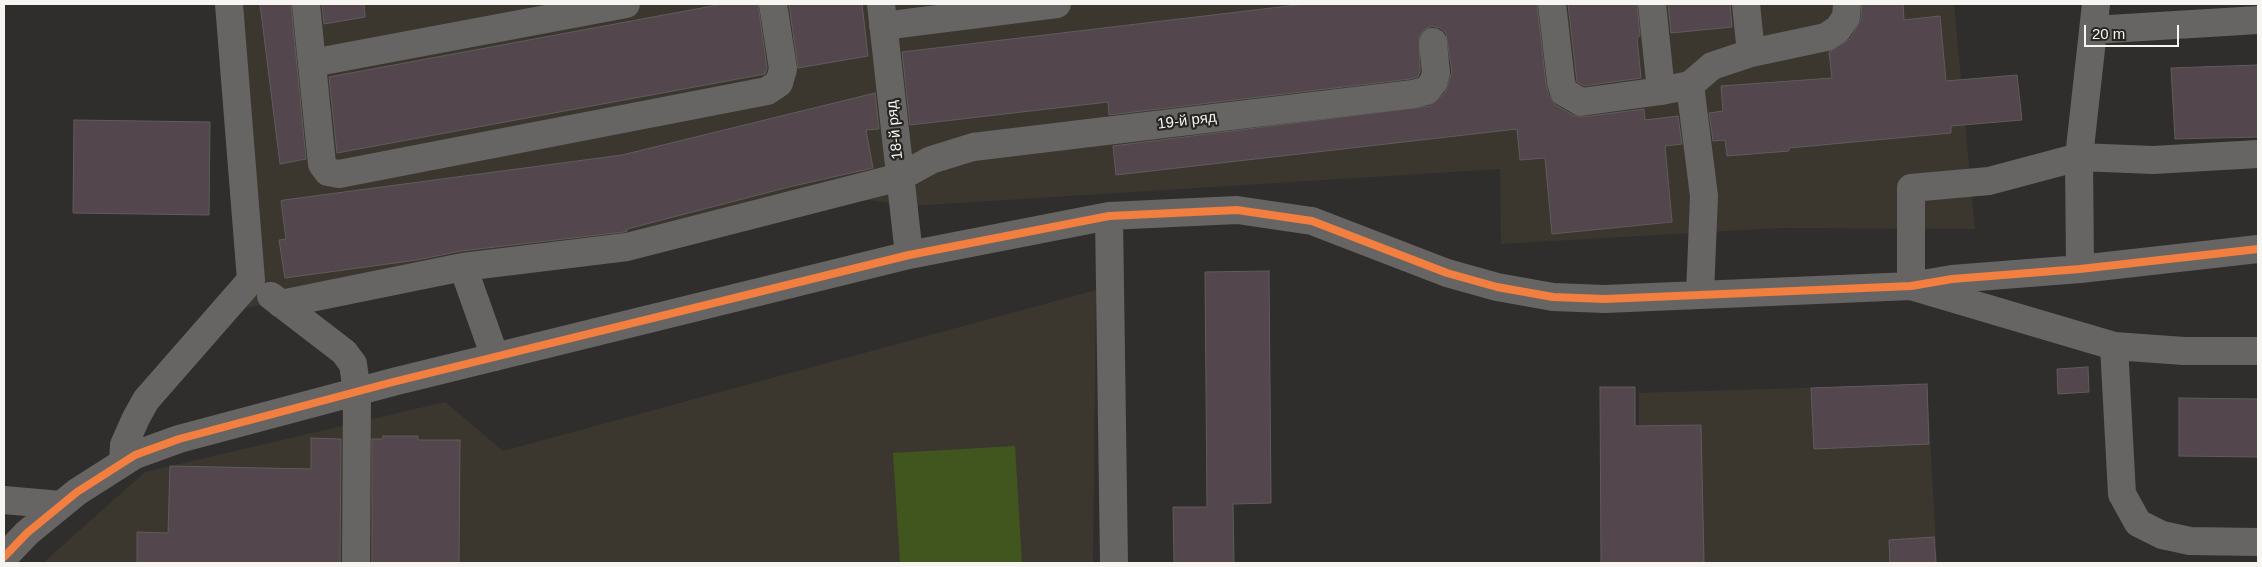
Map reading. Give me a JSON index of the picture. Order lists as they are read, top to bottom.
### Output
{
  "streets": {
    "street": ["19-й ряд", "18-й ряд"]
  },
  "crossings": [
    ["19-й ряд", "18-й ряд"]
  ],
  "scale_bar": "20 m"
}
